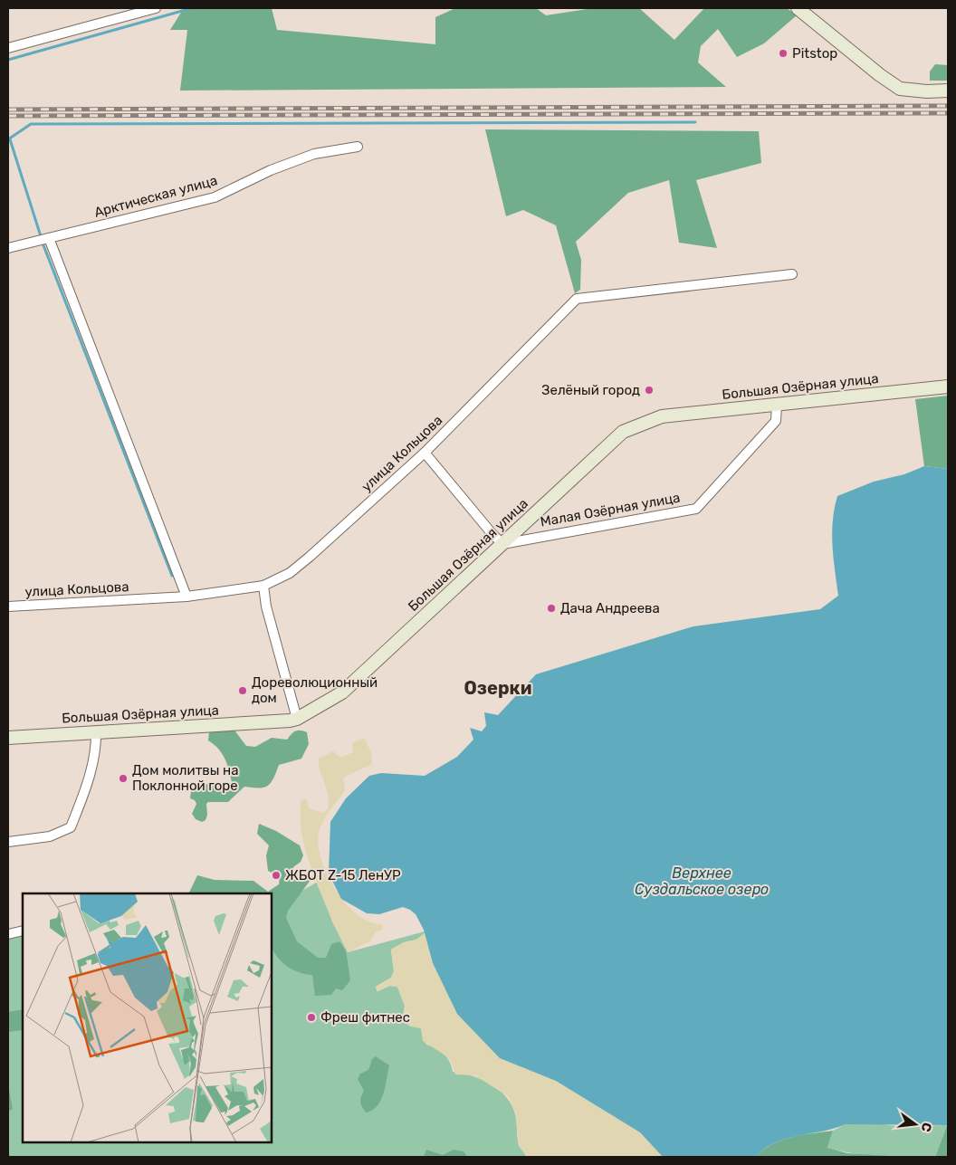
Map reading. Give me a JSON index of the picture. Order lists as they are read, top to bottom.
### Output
{
  "streets": {
    "street": [
      "Арктическая улица",
      "Большая Озёрная улица",
      "улица Кольцова",
      "Малая Озёрная улица"
    ]
  },
  "crossings": [
    ["Большая Озёрная улица", "Малая Озёрная улица"]
  ],
  "districts": ["Озерки"],
  "water": ["Верхнее Суздальское озеро"],
  "places": [
    "Pitstop",
    "Зелёный город",
    "Дача Андреева",
    "Дореволюционный дом",
    "Дом молитвы на Поклонной горе",
    "ЖБОТ Z-15 ЛенУР",
    "Фреш фитнес"
  ],
  "north": "right"
}
